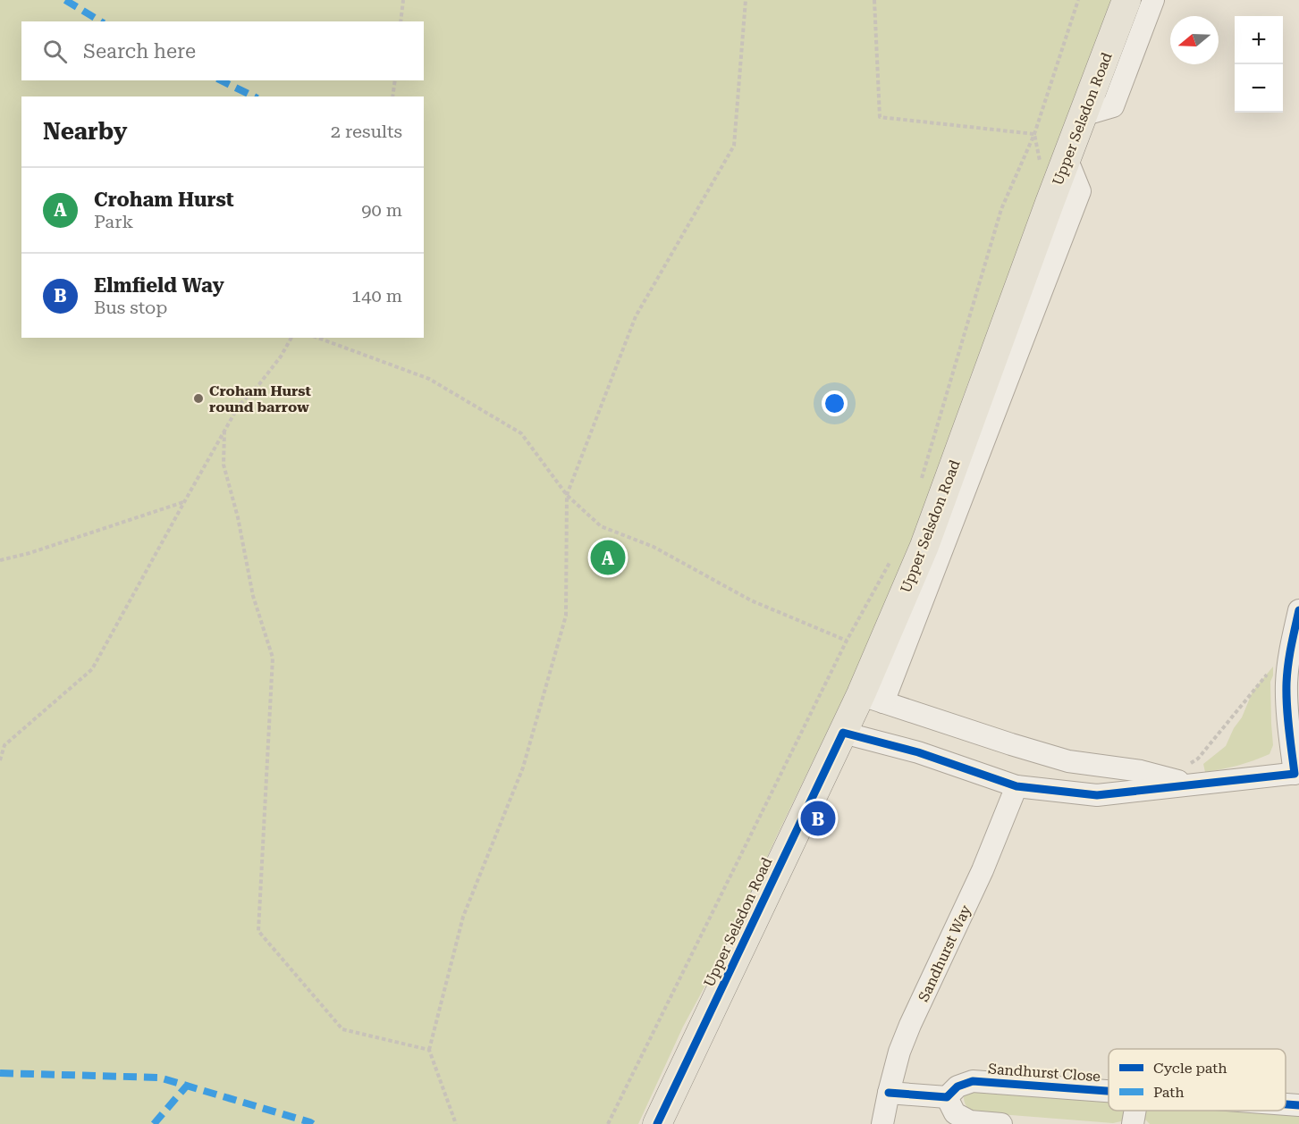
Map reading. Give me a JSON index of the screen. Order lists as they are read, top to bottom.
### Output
{
  "streets": {
    "main road": ["Upper Selsdon Road"],
    "street": ["Sandhurst Way", "Sandhurst Close"]
  },
  "places": ["Croham Hurst round barrow"],
  "legend": ["Cycle path", "Path"],
  "north": "left",
  "page": {
    "map_buttons": ["+", "−"],
    "search": "Search here",
    "heading": ["Nearby", "2 results"],
    "list": [
      {
        "mark": "A",
        "name": "Croham Hurst",
        "note": "Park",
        "value": "90 m"
      },
      {
        "mark": "B",
        "name": "Elmfield Way",
        "note": "Bus stop",
        "value": "140 m"
      }
    ],
    "pins": ["A", "B"]
  }
}
